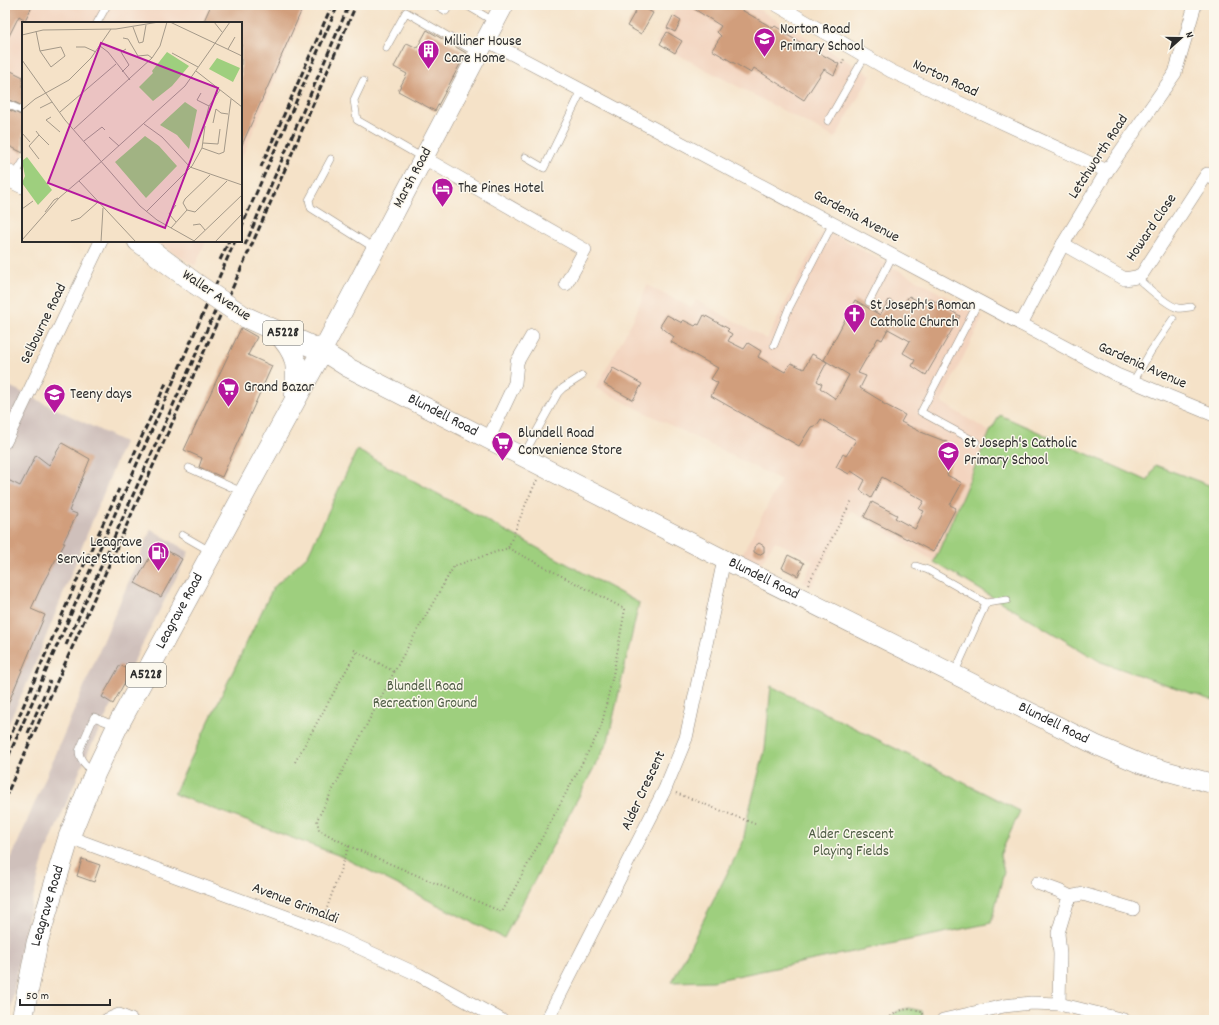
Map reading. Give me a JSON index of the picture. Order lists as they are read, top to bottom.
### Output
{
  "streets": {
    "main road": ["Waller Avenue", "A5228", "Leagrave Road"],
    "street": [
      "Norton Road",
      "Letchworth Road",
      "Marsh Road",
      "Gardenia Avenue",
      "Howard Close",
      "Selbourne Road",
      "Blundell Road",
      "Alder Crescent",
      "Avenue Grimaldi"
    ]
  },
  "crossings": [
    ["Norton Road", "Letchworth Road"],
    ["Letchworth Road", "Gardenia Avenue"],
    ["Letchworth Road", "Howard Close"],
    ["Marsh Road", "Gardenia Avenue"],
    ["Marsh Road", "Waller Avenue"],
    ["Marsh Road", "Blundell Road"],
    ["Marsh Road", "Leagrave Road"],
    ["Waller Avenue", "Blundell Road"],
    ["Waller Avenue", "Leagrave Road"],
    ["Blundell Road", "Leagrave Road"],
    ["Blundell Road", "Alder Crescent"],
    ["Leagrave Road", "Avenue Grimaldi"]
  ],
  "parks": ["Blundell Road Recreation Ground", "Alder Crescent Playing Fields"],
  "places": {
    "school or university": ["Norton Road Primary School", "Teeny days", "St Joseph's Catholic Primary School"],
    "building": ["Milliner House Care Home"],
    "hotel": ["The Pines Hotel"],
    "church": ["St Joseph's Roman Catholic Church"],
    "supermarket": ["Grand Bazar", "Blundell Road Convenience Store"],
    "fuel station": ["Leagrave Service Station"]
  },
  "scale_bar": "50 m",
  "north": "right"
}
